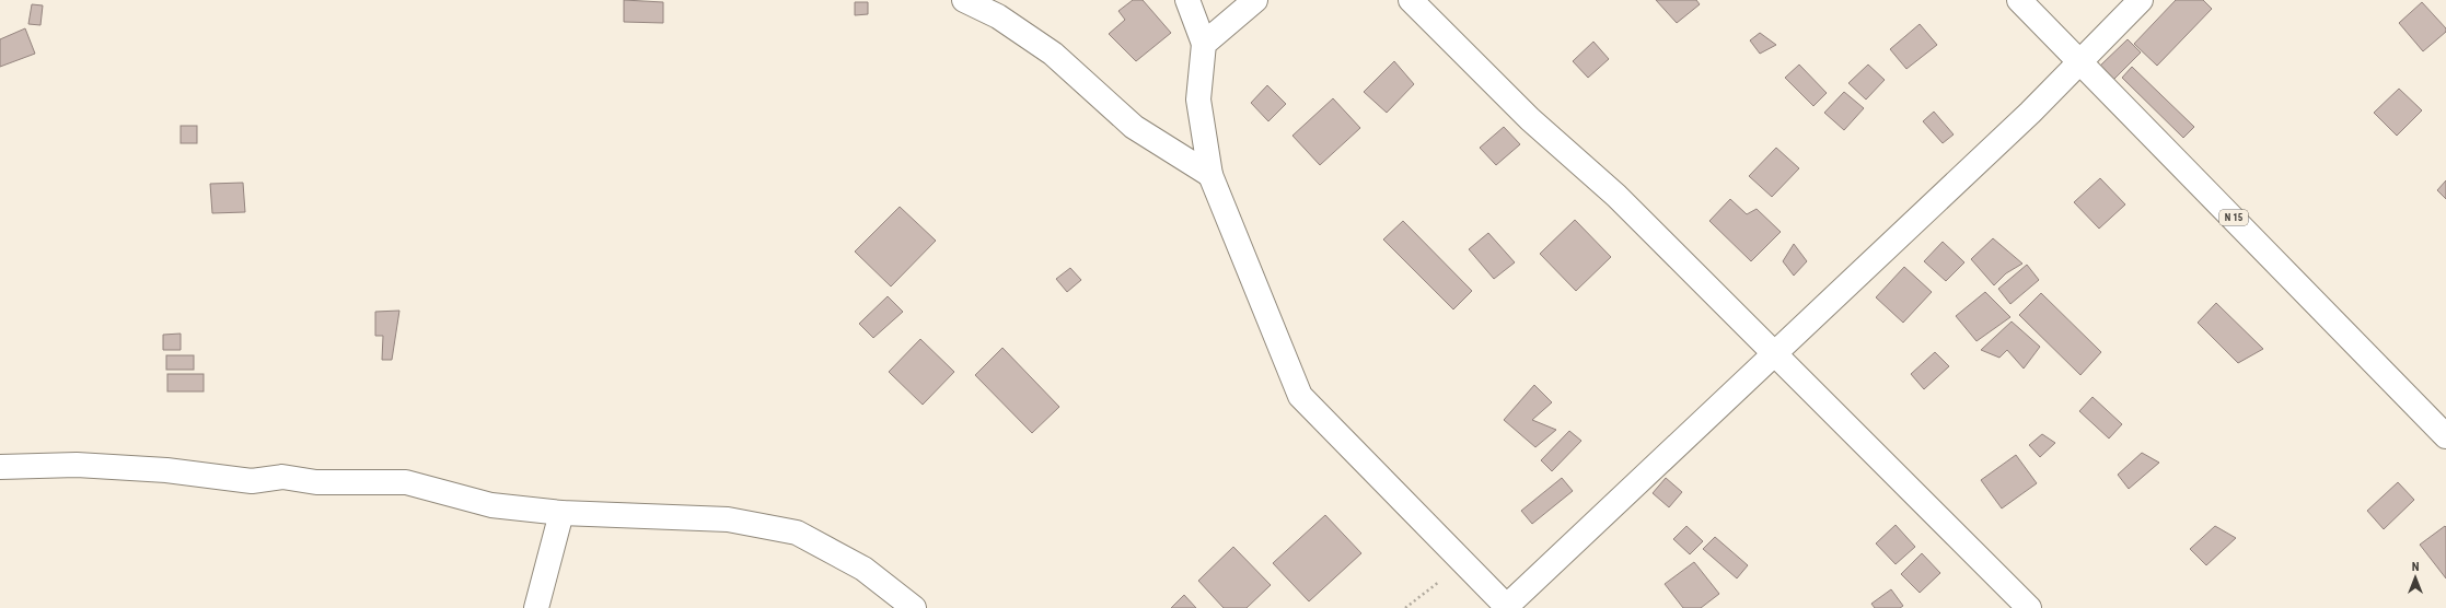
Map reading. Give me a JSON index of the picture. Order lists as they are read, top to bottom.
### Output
{
  "streets": {
    "street": ["N 15"]
  },
  "north": "top"
}
